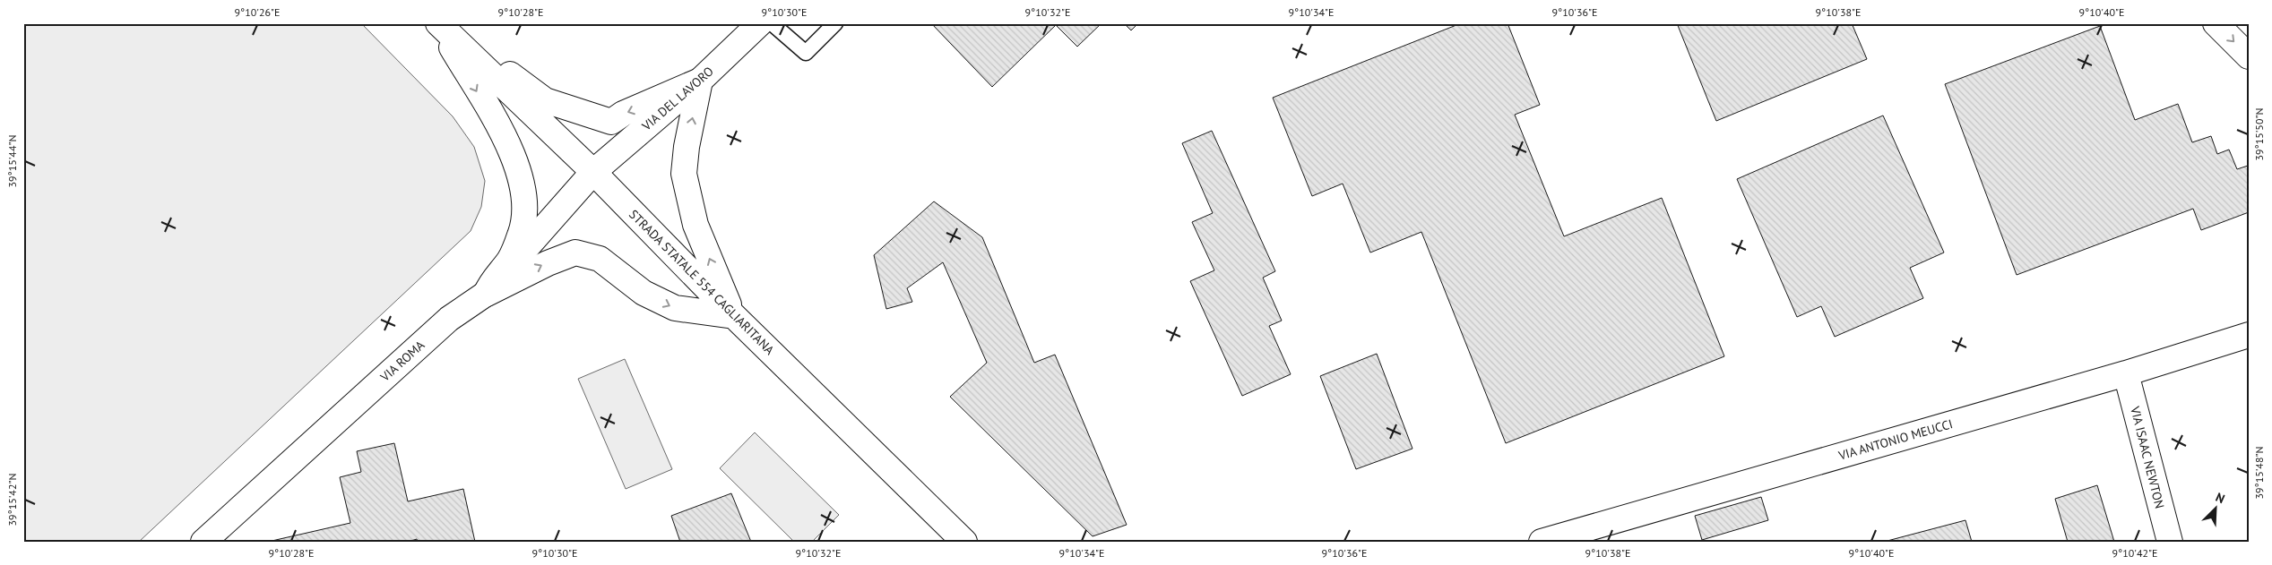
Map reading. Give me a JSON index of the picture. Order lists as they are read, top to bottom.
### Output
{
  "streets": {
    "main road": [
      "VIA DEL LAVORO",
      "STRADA STATALE 554 CAGLIARITANA",
      "VIA ROMA",
      "VIA ANTONIO MEUCCI",
      "VIA ISAAC NEWTON"
    ]
  },
  "crossings": [
    ["VIA DEL LAVORO", "STRADA STATALE 554 CAGLIARITANA"],
    ["VIA DEL LAVORO", "VIA ROMA"],
    ["STRADA STATALE 554 CAGLIARITANA", "VIA ROMA"],
    ["VIA ANTONIO MEUCCI", "VIA ISAAC NEWTON"]
  ],
  "north": "top right",
  "coordinates": [
    "9°10'26\"E",
    "9°10'28\"E",
    "9°10'30\"E",
    "9°10'32\"E",
    "9°10'34\"E",
    "9°10'36\"E",
    "9°10'38\"E",
    "9°10'40\"E",
    "39°15'50\"N",
    "39°15'44\"N",
    "39°15'48\"N",
    "39°15'42\"N",
    "9°10'42\"E"
  ]
}
